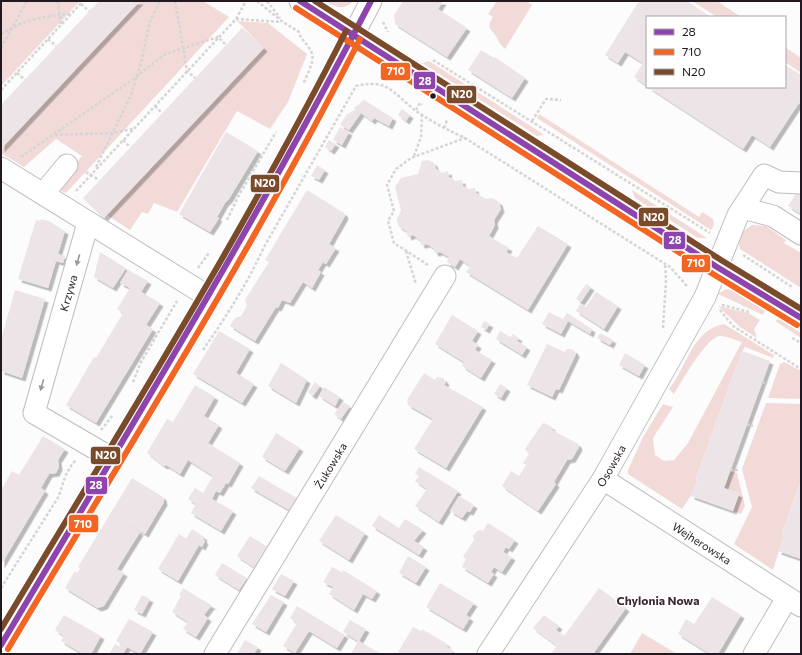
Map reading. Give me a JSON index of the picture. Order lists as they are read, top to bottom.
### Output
{
  "streets": {
    "street": [
      "Krzywa",
      "Żukowska",
      "Osowska",
      "Wejherowska"
    ]
  },
  "crossings": [
    ["Osowska", "Wejherowska"]
  ],
  "one_way": ["Krzywa"],
  "districts": ["Chylonia Nowa"],
  "lines": ["transit line 28", "transit line N20", "transit line 710"],
  "legend": ["28", "710", "N20"]
}
